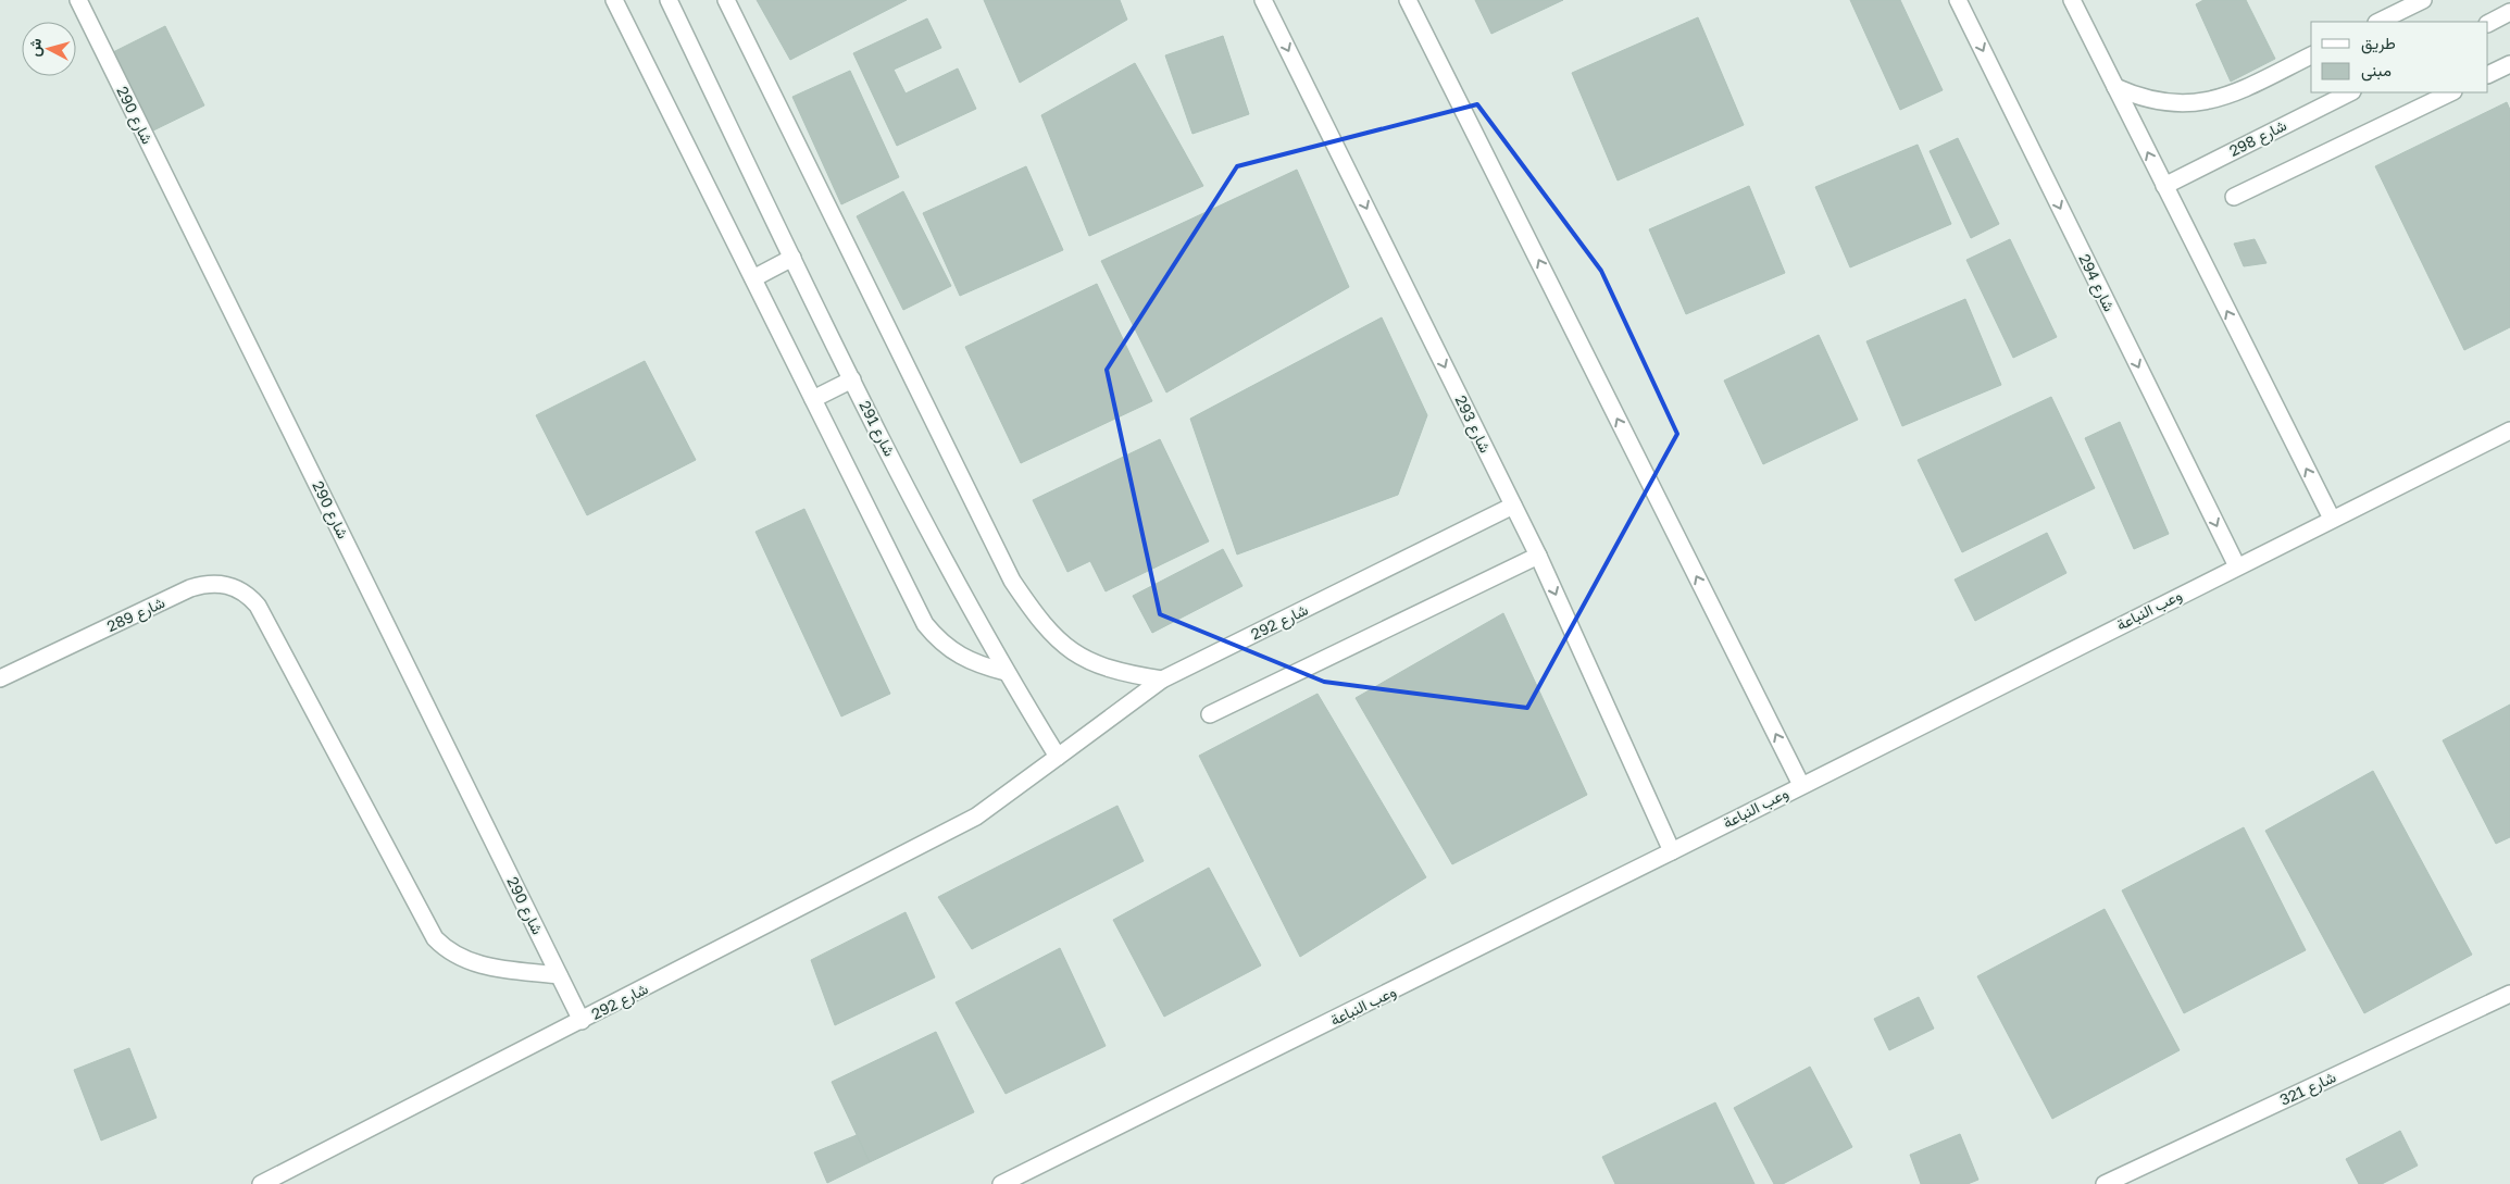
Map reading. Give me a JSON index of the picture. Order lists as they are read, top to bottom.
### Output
{
  "streets": {
    "street": [
      "شارع 290",
      "شارع 298",
      "شارع 294",
      "شارع 293",
      "شارع 291",
      "وعب النباعة",
      "شارع 289",
      "شارع 292",
      "شارع 321"
    ]
  },
  "crossings": [
    ["شارع 290", "شارع 289"],
    ["شارع 290", "شارع 292"],
    ["شارع 294", "وعب النباعة"],
    ["شارع 293", "وعب النباعة"],
    ["شارع 293", "شارع 292"],
    ["شارع 291", "شارع 292"]
  ],
  "legend": ["طريق", "مبنى"],
  "north": "left"
}
